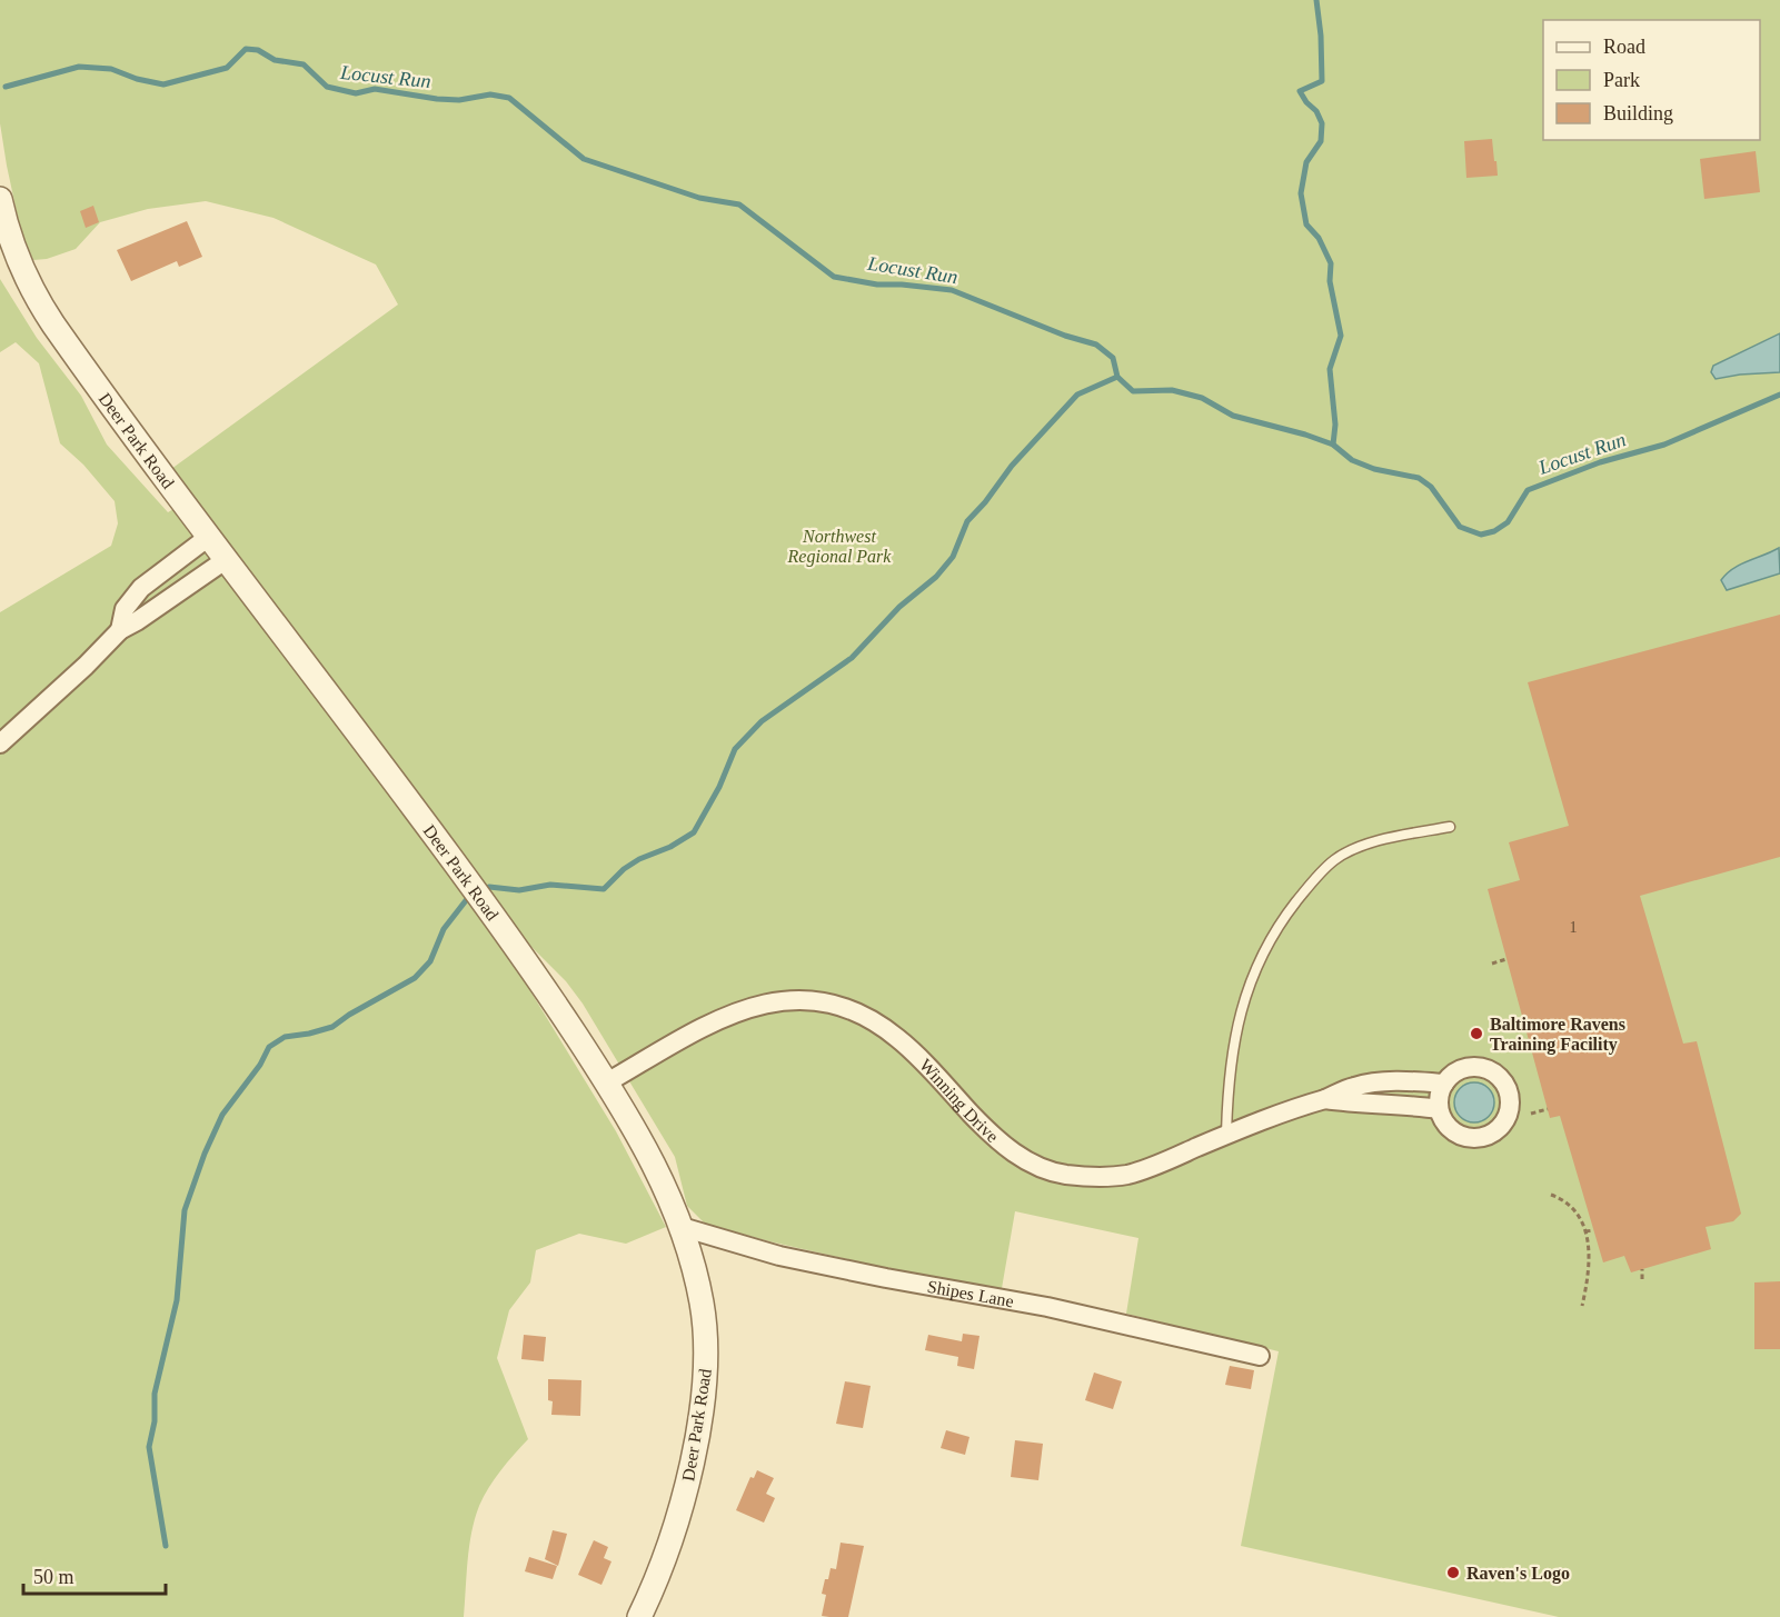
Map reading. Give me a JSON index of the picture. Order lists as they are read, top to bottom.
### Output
{
  "streets": {
    "street": ["Deer Park Road", "Winning Drive", "Shipes Lane"]
  },
  "crossings": [
    ["Deer Park Road", "Winning Drive"],
    ["Deer Park Road", "Shipes Lane"]
  ],
  "water": ["Locust Run"],
  "parks": ["Northwest Regional Park"],
  "places": ["Baltimore Ravens Training Facility", "Raven's Logo"],
  "house_numbers": ["1"],
  "legend": ["Road", "Park", "Building"],
  "scale_bar": "50 m"
}
